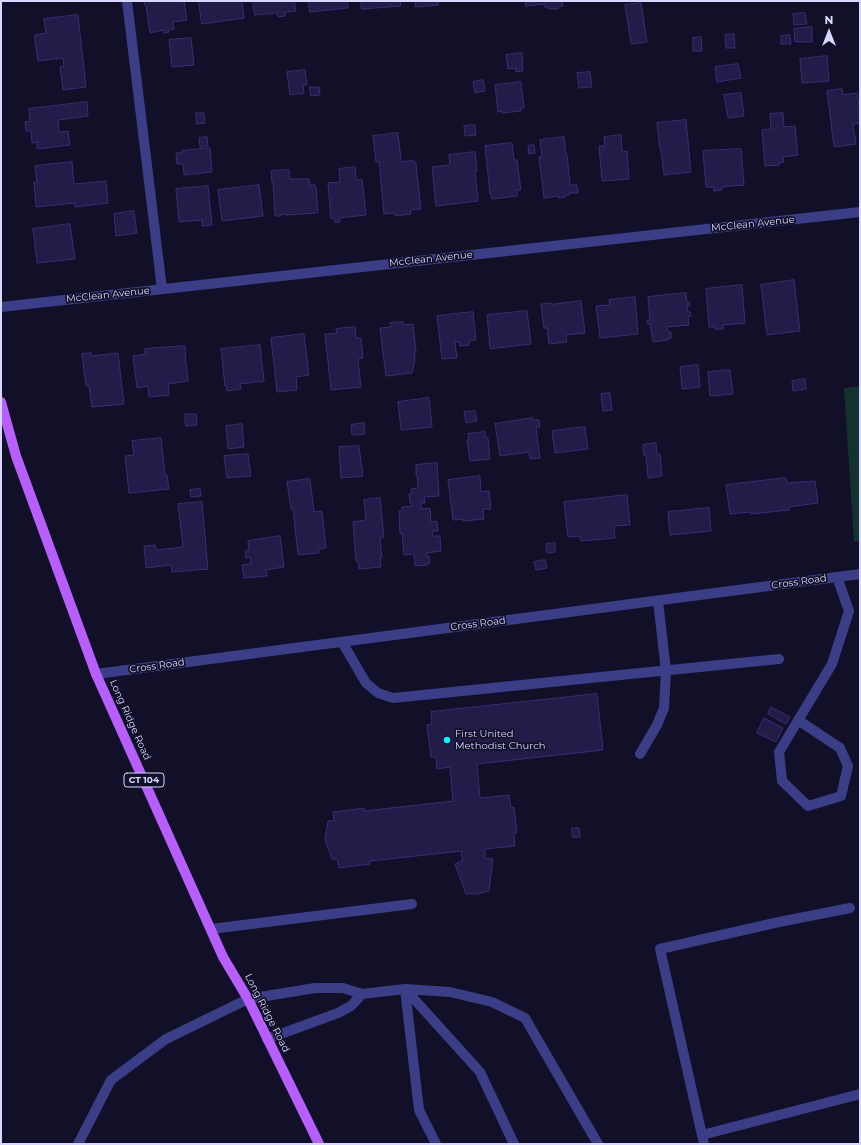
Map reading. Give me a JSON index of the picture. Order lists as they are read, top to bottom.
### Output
{
  "streets": {
    "main road": ["Long Ridge Road", "CT 104"],
    "street": ["McClean Avenue", "Cross Road"]
  },
  "crossings": [
    ["Cross Road", "Long Ridge Road"]
  ],
  "places": ["First United Methodist Church"],
  "north": "top"
}
